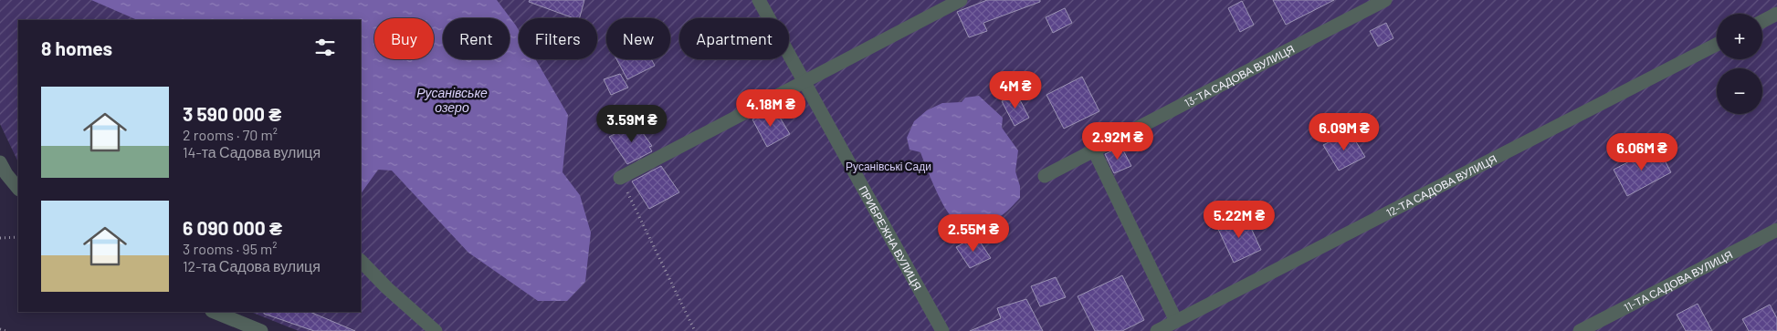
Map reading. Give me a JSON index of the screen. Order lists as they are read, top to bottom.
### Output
{
  "streets": {
    "street": [
      "13-ТА САДОВА ВУЛИЦЯ",
      "12-ТА САДОВА ВУЛИЦЯ",
      "ПРИБРЕЖНА ВУЛИЦЯ",
      "11-ТА САДОВА ВУЛИЦЯ"
    ]
  },
  "water": ["Русанівське озеро"],
  "parks": ["Русанівські Сади"],
  "page": {
    "map_buttons": ["+", "−"],
    "chip": [
      "Buy",
      "Rent",
      "Filters",
      "New",
      "Apartment"
    ],
    "heading": "8 homes",
    "price": [
      "4M ₴",
      "4.18M ₴",
      "3.59M ₴",
      "6.09M ₴",
      "2.92M ₴",
      "6.06M ₴",
      "5.22M ₴",
      "2.55M ₴"
    ],
    "list": [
      {
        "name": "3 590 000 ₴",
        "note": "2 rooms · 70 m² · 14-та Садова вулиця"
      },
      {
        "name": "6 090 000 ₴",
        "note": "3 rooms · 95 m² · 12-та Садова вулиця"
      }
    ]
  }
}
